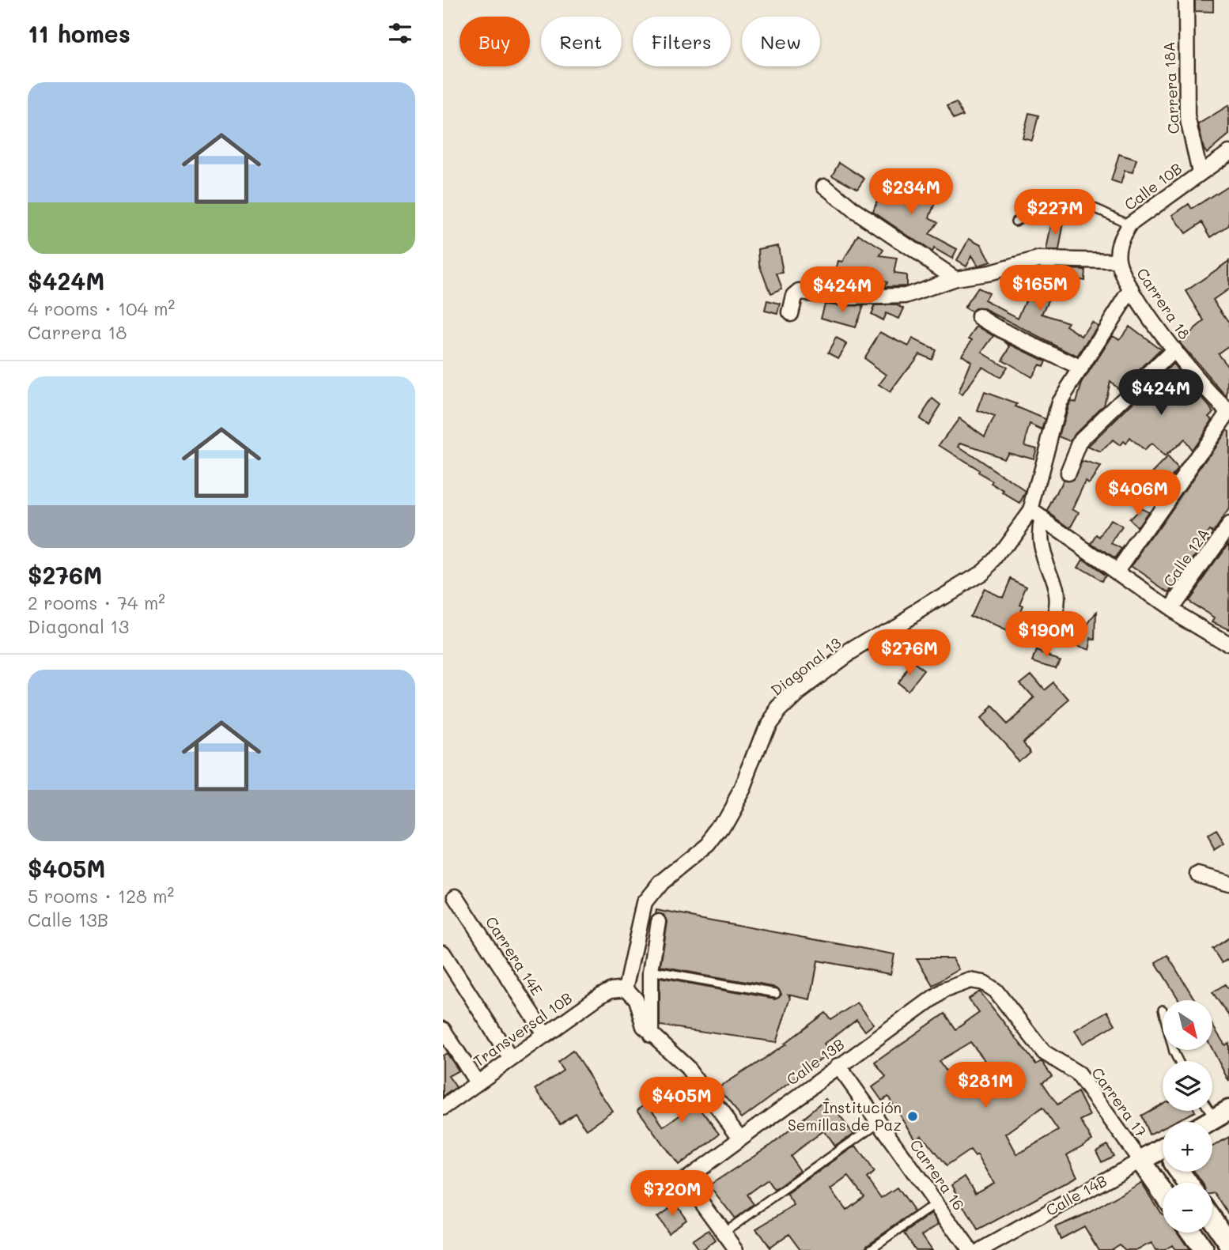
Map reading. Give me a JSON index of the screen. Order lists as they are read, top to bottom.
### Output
{
  "streets": {
    "street": [
      "Carrera 18A",
      "Calle 10B",
      "Carrera 18",
      "Calle 12A",
      "Diagonal 13",
      "Carrera 14E",
      "Transversal 10B",
      "Calle 13B",
      "Carrera 17",
      "Carrera 16",
      "Calle 14B"
    ]
  },
  "crossings": [
    ["Carrera 18A", "Calle 10B"],
    ["Calle 10B", "Carrera 18"],
    ["Diagonal 13", "Transversal 10B"],
    ["Carrera 14E", "Transversal 10B"],
    ["Calle 13B", "Carrera 17"],
    ["Calle 13B", "Carrera 16"],
    ["Carrera 17", "Calle 14B"]
  ],
  "places": ["Institución Semillas de Paz"],
  "north": "bottom right",
  "page": {
    "heading": "11 homes",
    "chip": [
      "Buy",
      "Rent",
      "Filters",
      "New"
    ],
    "list": [
      {
        "name": "$424M",
        "note": "4 rooms · 104 m² · Carrera 18"
      },
      {
        "name": "$276M",
        "note": "2 rooms · 74 m² · Diagonal 13"
      },
      {
        "name": "$405M",
        "note": "5 rooms · 128 m² · Calle 13B"
      }
    ],
    "price": [
      "$234M",
      "$227M",
      "$165M",
      "$424M",
      "$424M",
      "$406M",
      "$190M",
      "$276M",
      "$281M",
      "$405M",
      "$720M"
    ],
    "map_buttons": ["+", "−"]
  }
}
